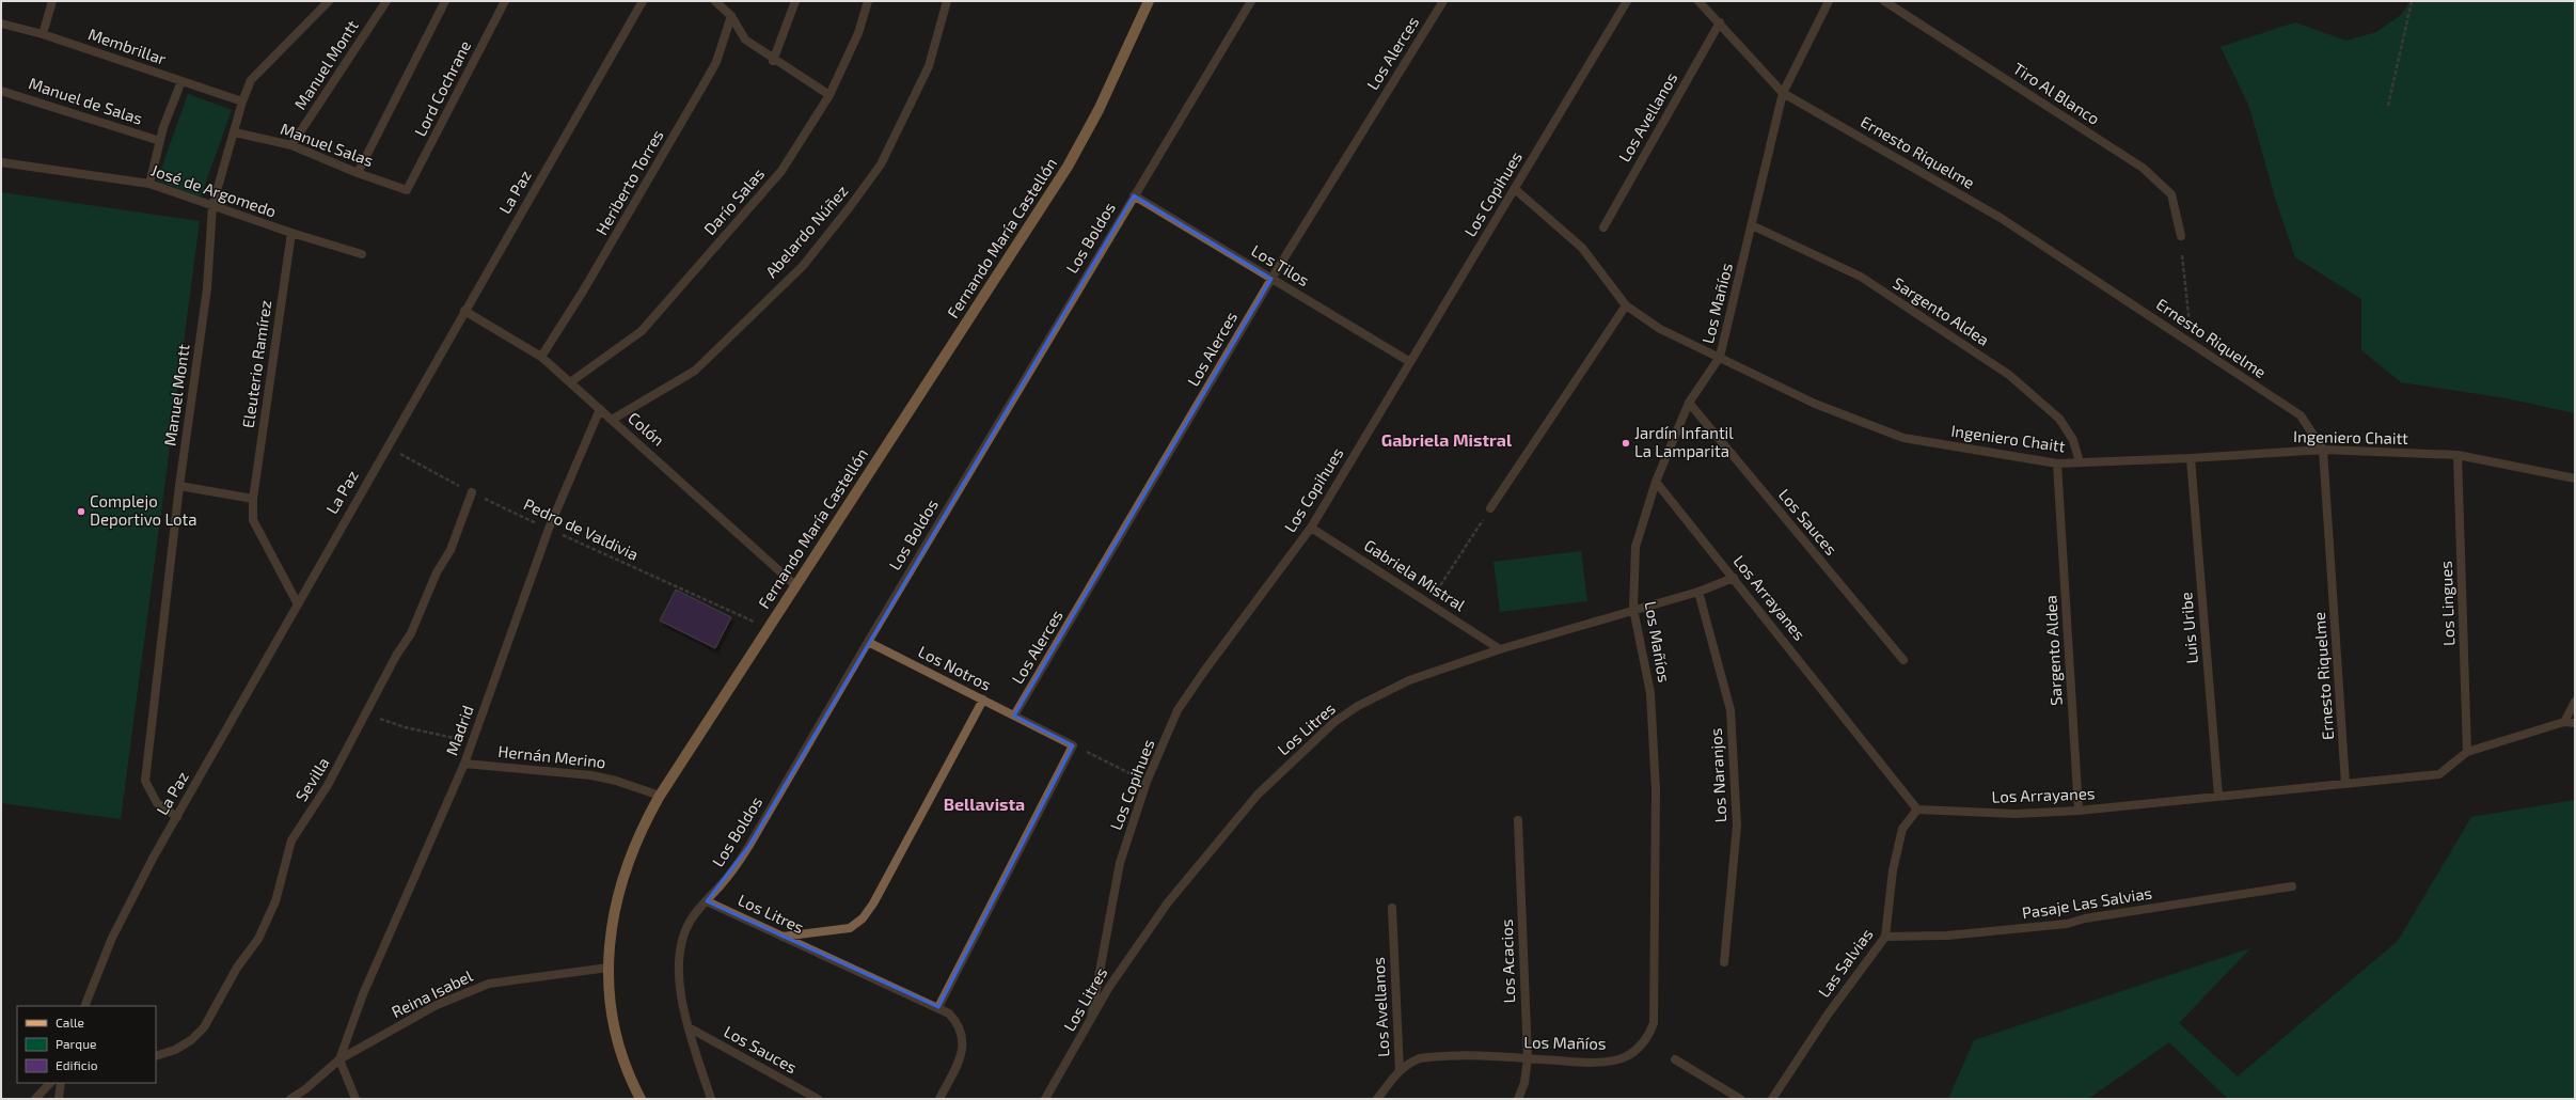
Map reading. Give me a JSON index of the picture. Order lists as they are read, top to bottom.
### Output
{
  "streets": {
    "main road": ["Fernando María Castellón"],
    "street": [
      "Membrillar",
      "Los Alerces",
      "Manuel Montt",
      "Lord Cochrane",
      "Tiro Al Blanco",
      "Manuel de Salas",
      "Los Avellanos",
      "Manuel Salas",
      "Ernesto Riquelme",
      "Heriberto Torres",
      "José de Argomedo",
      "La Paz",
      "Los Copihues",
      "Darío Salas",
      "Abelardo Núñez",
      "Los Boldos",
      "Los Tilos",
      "Los Mañíos",
      "Sargento Aldea",
      "Eleuterio Ramírez",
      "Colón",
      "Ingeniero Chaitt",
      "Los Sauces",
      "Gabriela Mistral",
      "Los Arrayanes",
      "Los Lingues",
      "Luis Uribe",
      "Los Notros",
      "Los Litres",
      "Madrid",
      "Hernán Merino",
      "Los Naranjos",
      "Sevilla",
      "Pasaje Las Salvias",
      "Los Acacios",
      "Las Salvias",
      "Reina Isabel"
    ],
    "path": ["Pedro de Valdivia"]
  },
  "crossings": [
    ["Membrillar", "Manuel Montt"],
    ["Los Alerces", "Los Tilos"],
    ["Los Alerces", "Los Notros"],
    ["Manuel Montt", "Manuel Salas"],
    ["Manuel Montt", "José de Argomedo"],
    ["Manuel Montt", "La Paz"],
    ["Lord Cochrane", "Manuel Salas"],
    ["Los Avellanos", "Ernesto Riquelme"],
    ["Los Avellanos", "Los Mañíos"],
    ["Ernesto Riquelme", "Los Mañíos"],
    ["Ernesto Riquelme", "Ingeniero Chaitt"],
    ["Ernesto Riquelme", "Los Arrayanes"],
    ["Heriberto Torres", "Colón"],
    ["José de Argomedo", "Eleuterio Ramírez"],
    ["La Paz", "Eleuterio Ramírez"],
    ["La Paz", "Colón"],
    ["La Paz", "Pedro de Valdivia"],
    ["Los Copihues", "Los Tilos"],
    ["Los Copihues", "Ingeniero Chaitt"],
    ["Los Copihues", "Gabriela Mistral"],
    ["Los Copihues", "Los Litres"],
    ["Darío Salas", "Colón"],
    ["Abelardo Núñez", "Colón"],
    ["Fernando María Castellón", "Colón"],
    ["Fernando María Castellón", "Pedro de Valdivia"],
    ["Fernando María Castellón", "Hernán Merino"],
    ["Fernando María Castellón", "Reina Isabel"],
    ["Los Boldos", "Los Tilos"],
    ["Los Boldos", "Los Sauces"],
    ["Los Boldos", "Los Notros"],
    ["Los Boldos", "Los Litres"],
    ["Los Mañíos", "Sargento Aldea"],
    ["Los Mañíos", "Ingeniero Chaitt"],
    ["Los Mañíos", "Los Sauces"],
    ["Los Mañíos", "Los Arrayanes"],
    ["Los Mañíos", "Los Litres"],
    ["Los Mañíos", "Los Acacios"],
    ["Sargento Aldea", "Ingeniero Chaitt"],
    ["Sargento Aldea", "Los Arrayanes"],
    ["Colón", "Madrid"],
    ["Ingeniero Chaitt", "Los Lingues"],
    ["Ingeniero Chaitt", "Luis Uribe"],
    ["Pedro de Valdivia", "Madrid"],
    ["Pedro de Valdivia", "Sevilla"],
    ["Gabriela Mistral", "Los Litres"],
    ["Los Arrayanes", "Los Lingues"],
    ["Los Arrayanes", "Luis Uribe"],
    ["Los Arrayanes", "Los Litres"],
    ["Los Arrayanes", "Las Salvias"],
    ["Los Litres", "Los Naranjos"],
    ["Madrid", "Hernán Merino"],
    ["Madrid", "Reina Isabel"],
    ["Pasaje Las Salvias", "Las Salvias"]
  ],
  "districts": ["Gabriela Mistral", "Bellavista"],
  "places": ["Jardín Infantil La Lamparita", "Complejo Deportivo Lota"],
  "legend": ["Calle", "Parque", "Edificio"]
}
